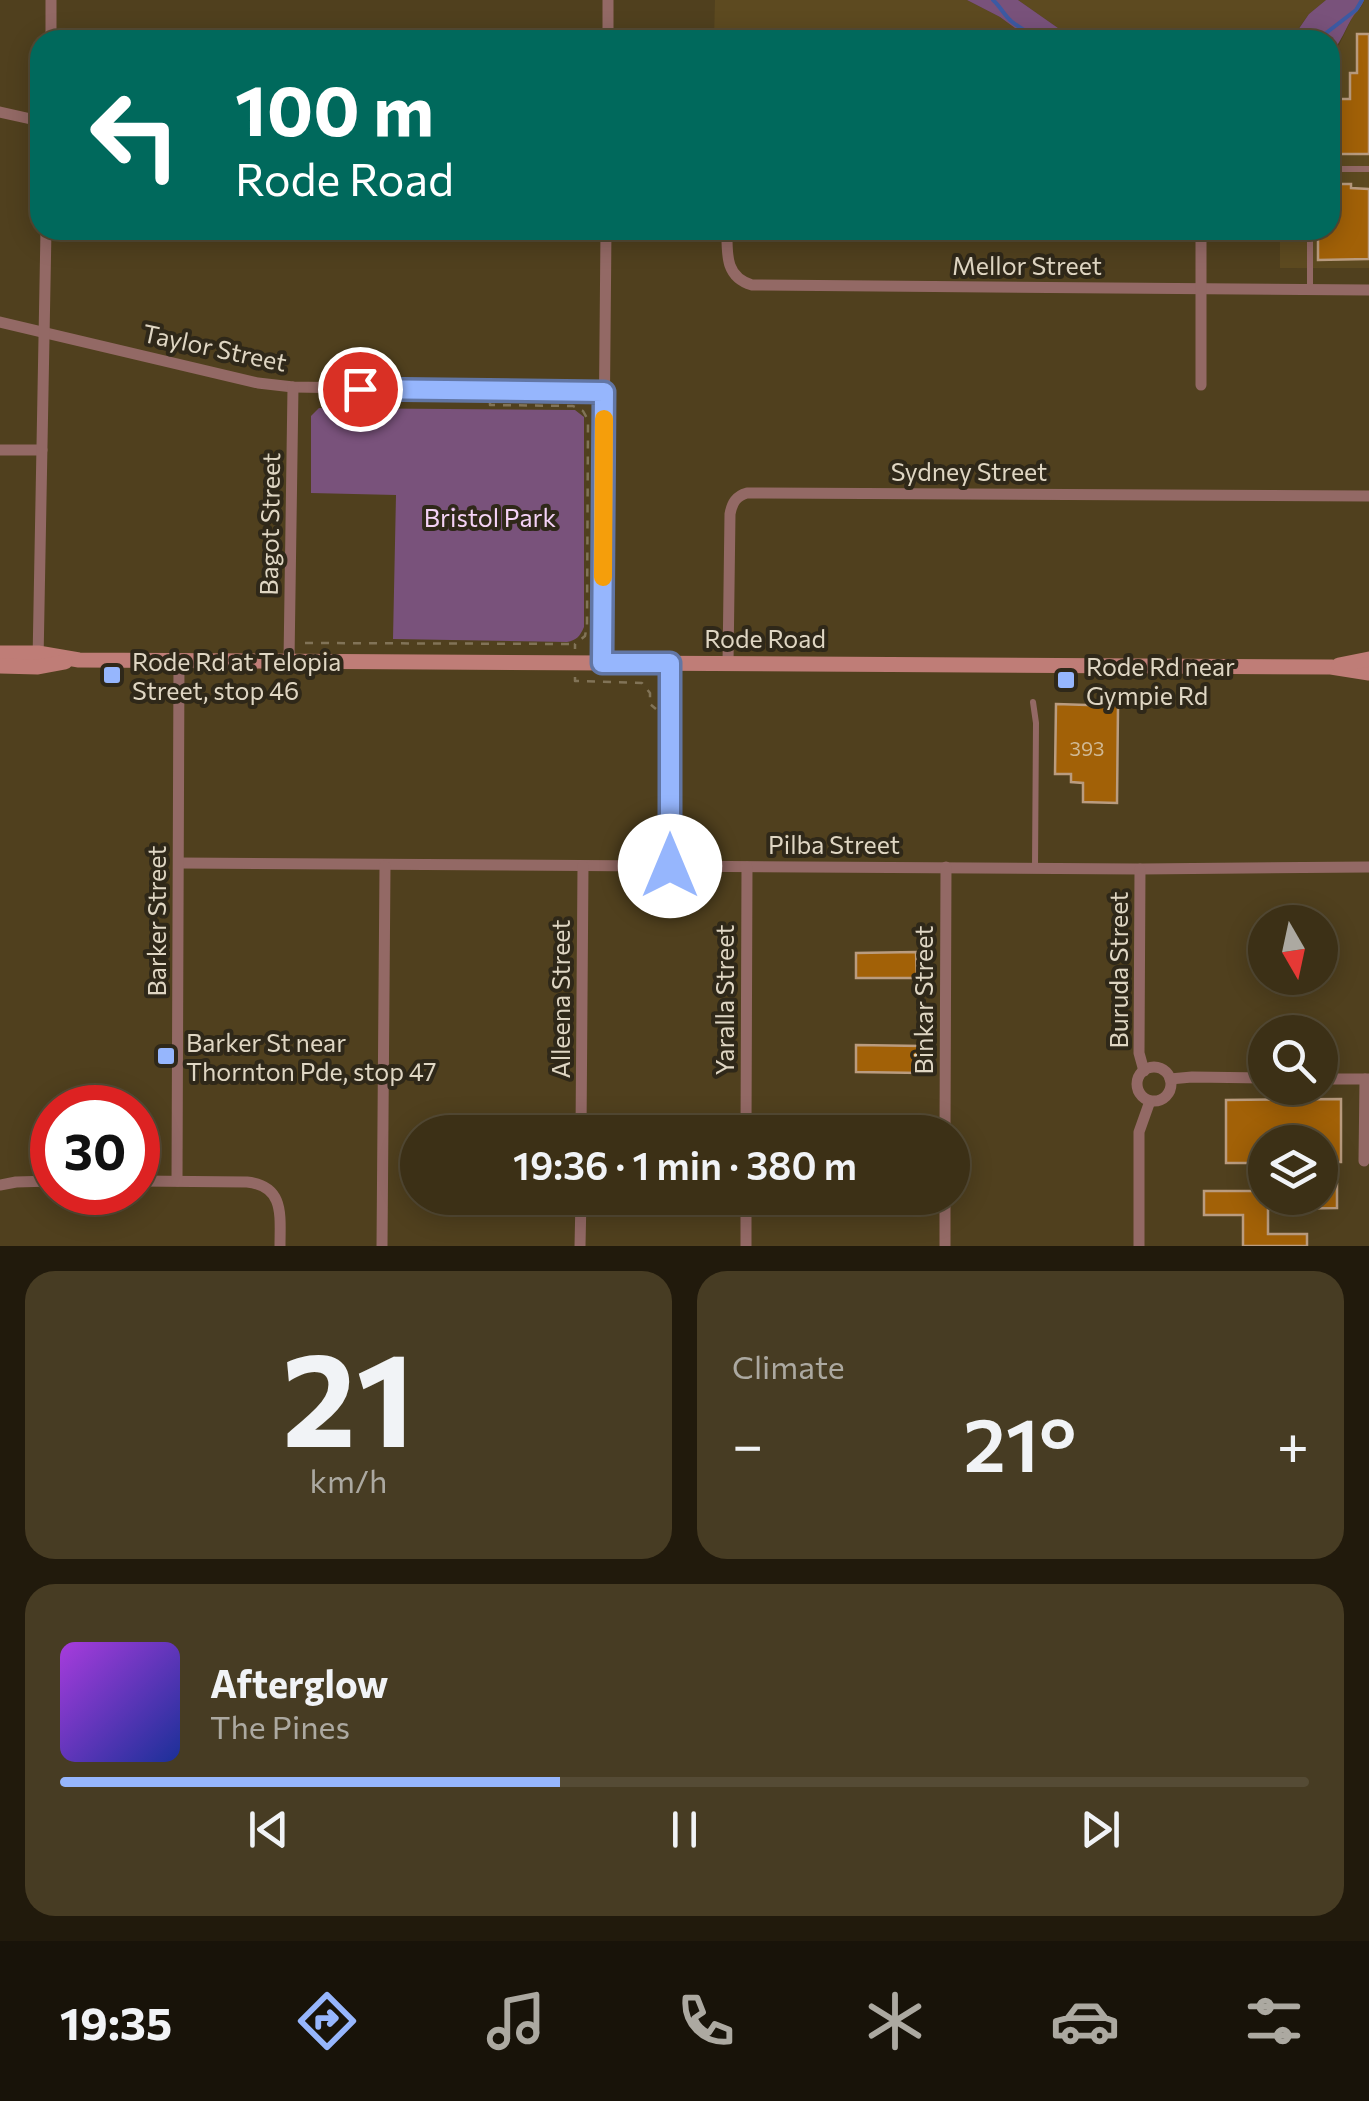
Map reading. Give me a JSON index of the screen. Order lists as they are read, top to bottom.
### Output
{
  "streets": {
    "main road": ["Rode Road"],
    "street": [
      "Mellor Street",
      "Taylor Street",
      "Sydney Street",
      "Bagot Street",
      "Pilba Street",
      "Barker Street",
      "Buruda Street",
      "Alleena Street",
      "Yaralla Street",
      "Binkar Street"
    ]
  },
  "crossings": [
    ["Taylor Street", "Bagot Street"],
    ["Sydney Street", "Rode Road"],
    ["Bagot Street", "Rode Road"],
    ["Rode Road", "Barker Street"],
    ["Pilba Street", "Barker Street"],
    ["Pilba Street", "Buruda Street"],
    ["Pilba Street", "Alleena Street"],
    ["Pilba Street", "Yaralla Street"],
    ["Pilba Street", "Binkar Street"]
  ],
  "parks": ["Bristol Park"],
  "places": {
    "transit": ["Rode Rd at Telopia Street, stop 46", "Rode Rd near Gympie Rd", "Barker St near Thornton Pde, stop 47"]
  },
  "house_numbers": ["393"],
  "north": "bottom",
  "page": {
    "turn": ["100 m", "Rode Road"],
    "limit": "30",
    "trip": "19:36 · 1 min · 380 m",
    "tile": [
      ["21", "km/h"],
      "Climate"
    ],
    "heat": ["−", "21°", "+"],
    "song": ["Afterglow", "The Pines"],
    "tabs": "19:35"
  }
}
